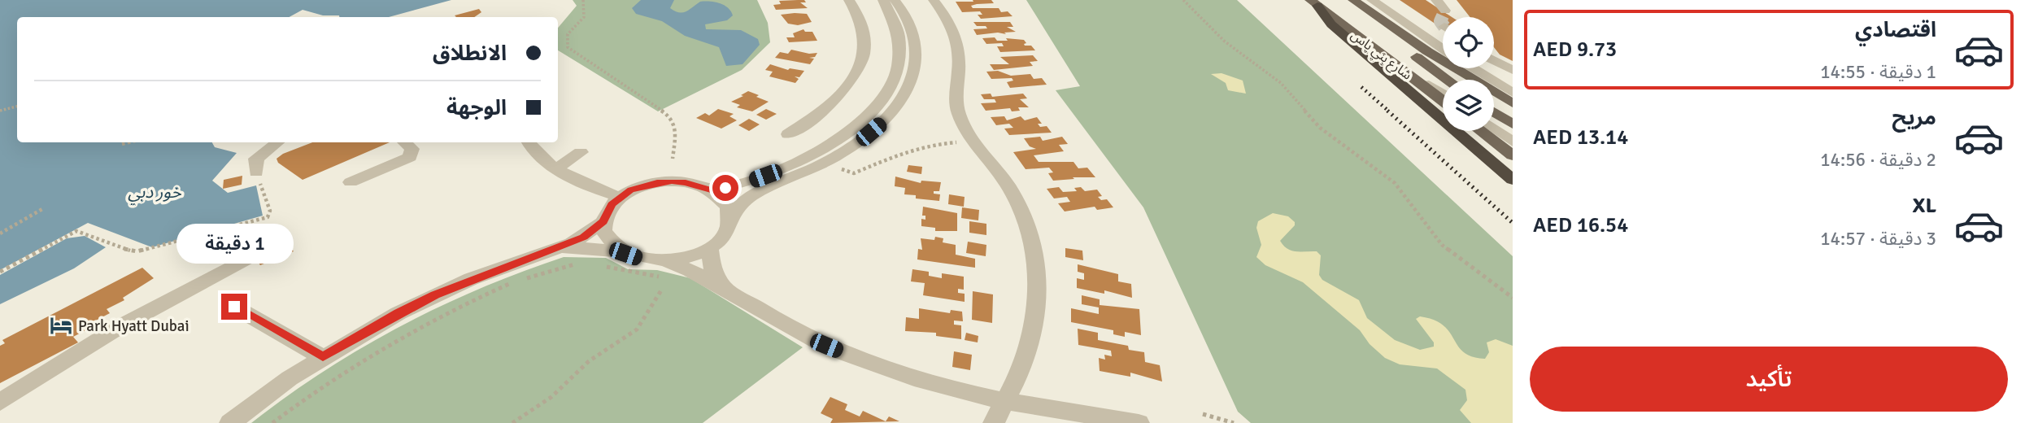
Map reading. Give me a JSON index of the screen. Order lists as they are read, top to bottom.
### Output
{
  "streets": {
    "main road": ["شارع بني ياس"]
  },
  "water": ["خور دبي"],
  "places": {
    "hotel": ["Park Hyatt Dubai"]
  },
  "page": {
    "list": [
      {
        "name": "اقتصادي",
        "note": "1 دقيقة · 14:55",
        "value": "AED 9.73"
      },
      {
        "name": "مريح",
        "note": "2 دقيقة · 14:56",
        "value": "AED 13.14"
      },
      {
        "name": "XL",
        "note": "3 دقيقة · 14:57",
        "value": "AED 16.54"
      }
    ],
    "banner": ["الانطلاق", "الوجهة"],
    "bubble": "1 دقيقة",
    "buttons": "تأكيد"
  }
}
